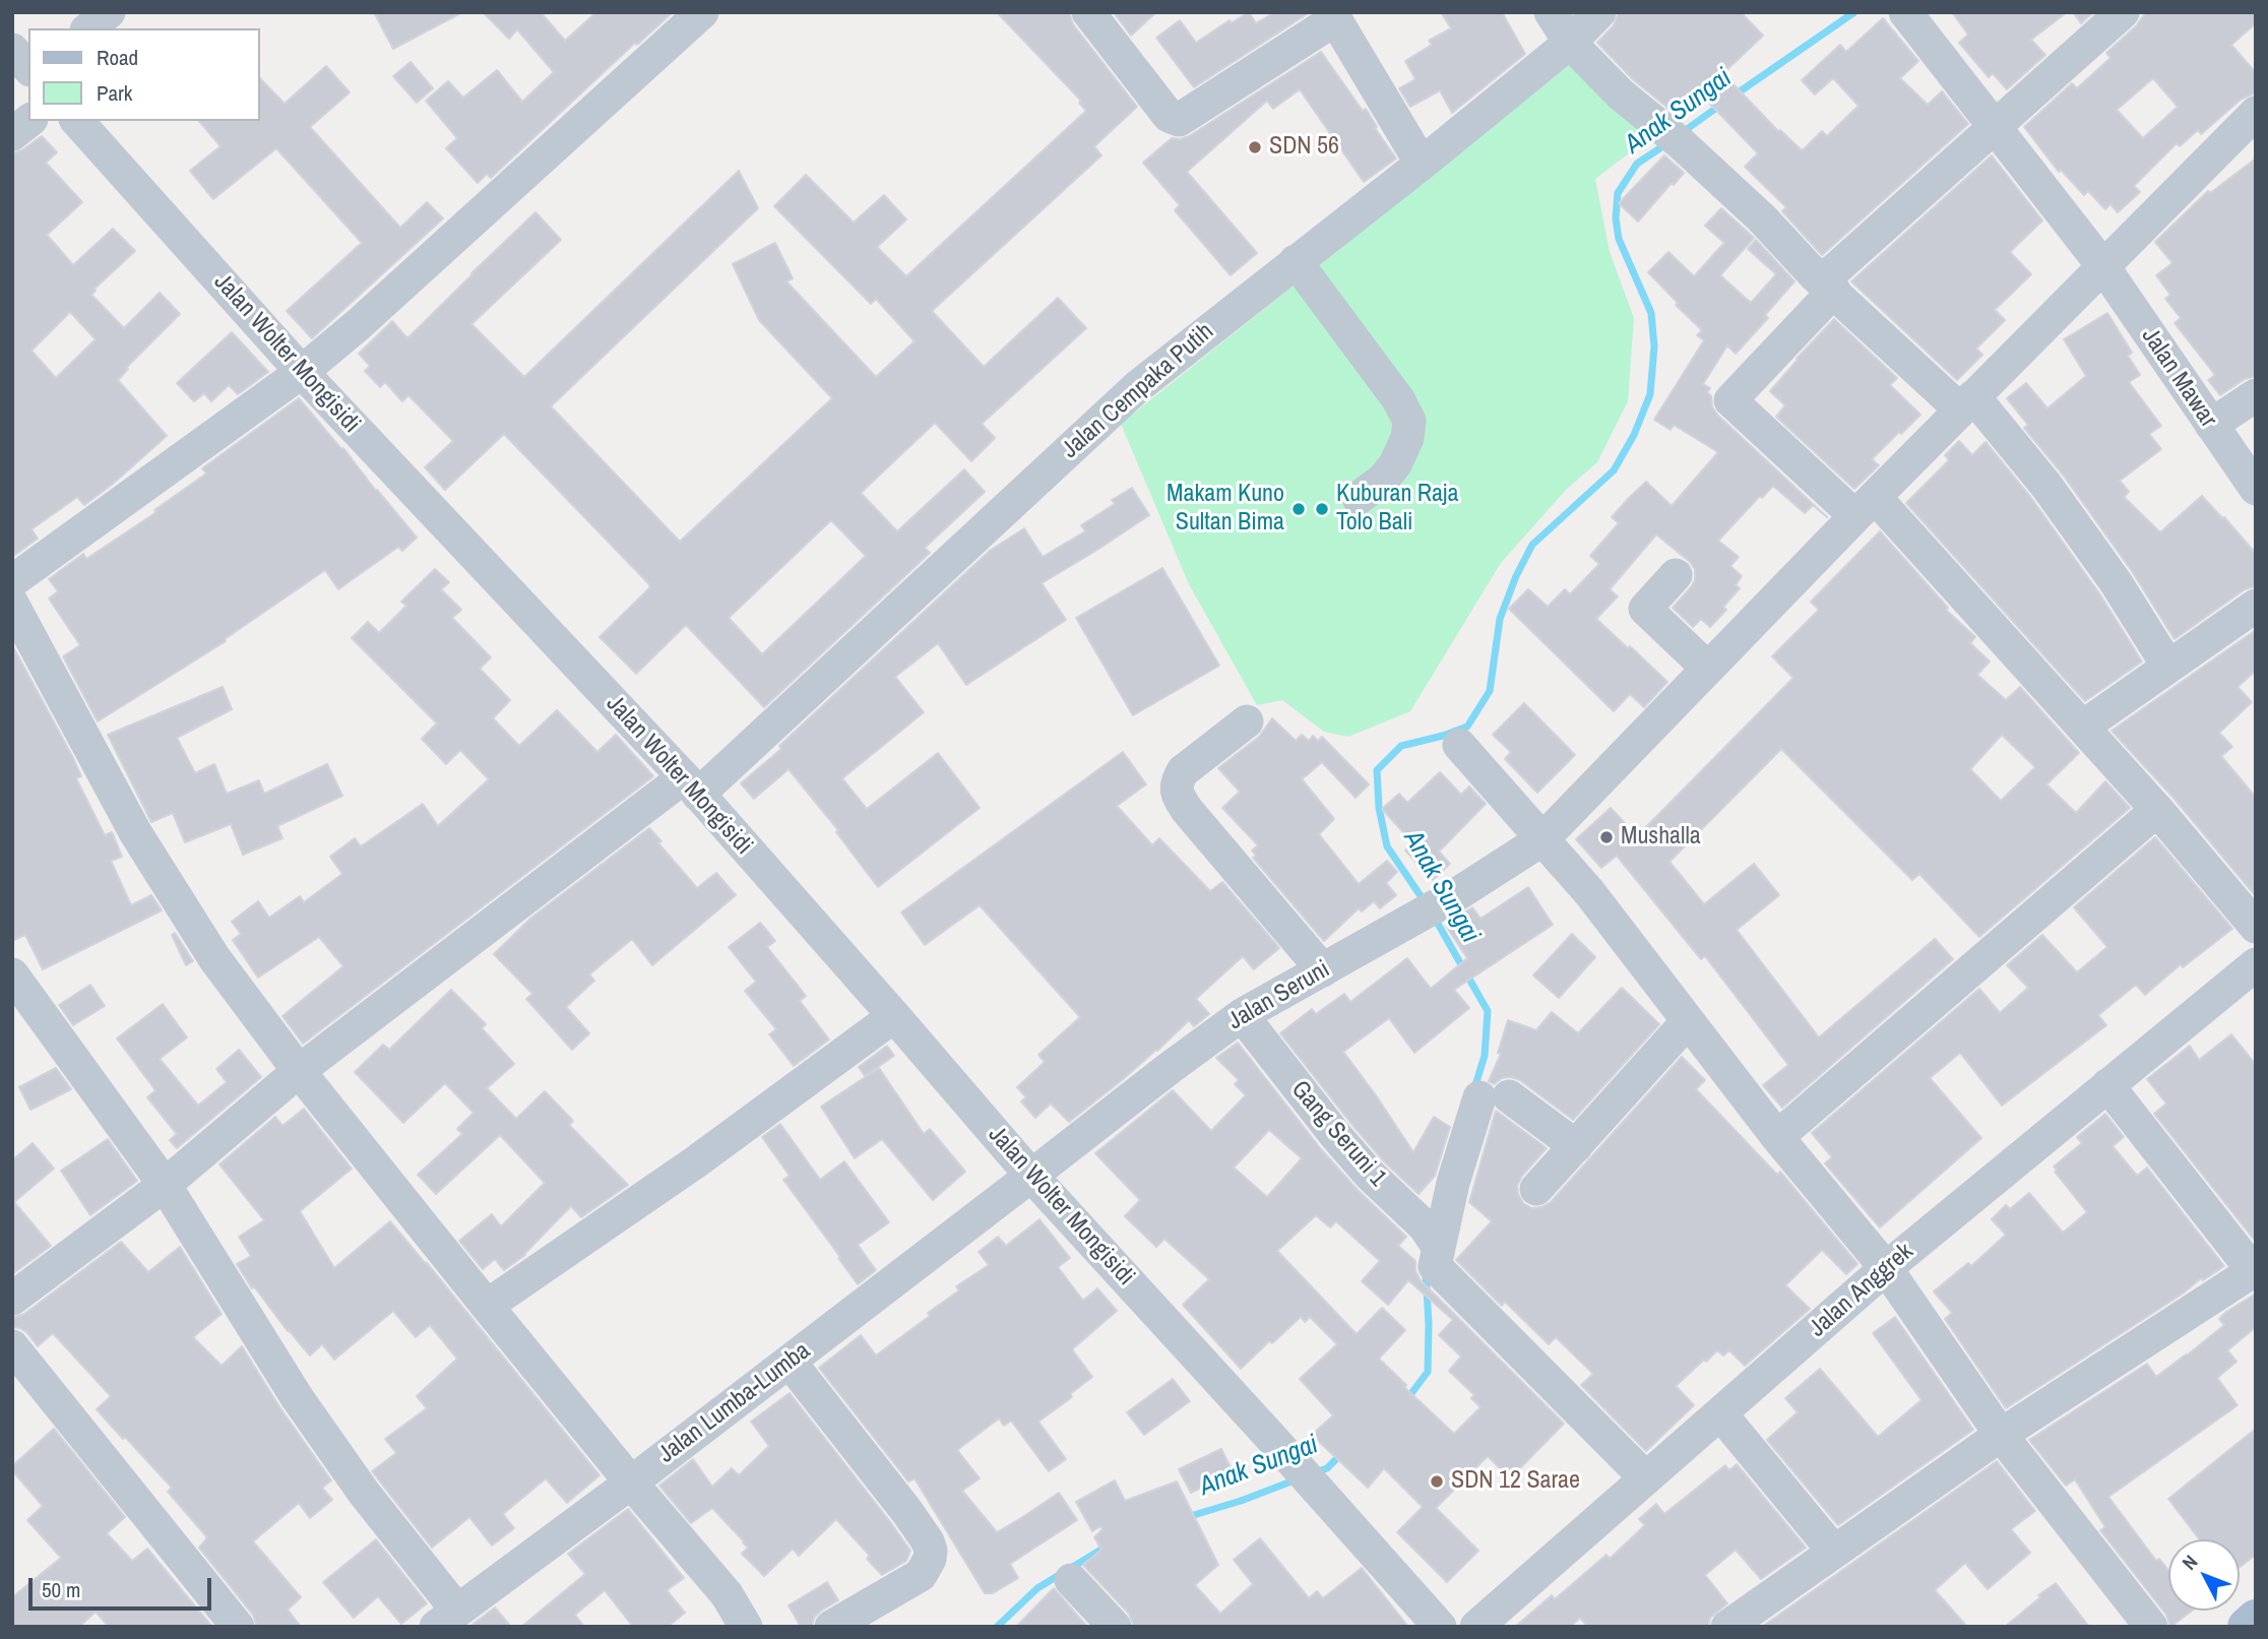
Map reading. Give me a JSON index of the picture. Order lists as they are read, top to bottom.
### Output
{
  "streets": {
    "street": [
      "Jalan Wolter Mongisidi",
      "Jalan Mawar",
      "Jalan Cempaka Putih",
      "Jalan Seruni",
      "Gang Seruni 1",
      "Jalan Anggrek",
      "Jalan Lumba-Lumba"
    ]
  },
  "crossings": [
    ["Jalan Wolter Mongisidi", "Jalan Cempaka Putih"],
    ["Jalan Wolter Mongisidi", "Jalan Seruni"],
    ["Jalan Wolter Mongisidi", "Jalan Lumba-Lumba"],
    ["Jalan Mawar", "Jalan Seruni"],
    ["Jalan Seruni", "Gang Seruni 1"],
    ["Jalan Seruni", "Jalan Lumba-Lumba"]
  ],
  "water": ["Anak Sungai"],
  "places": [
    "SDN 56",
    "Makam Kuno Sultan Bima",
    "Kuburan Raja Tolo Bali",
    "Mushalla",
    "SDN 12 Sarae"
  ],
  "legend": ["Road", "Park"],
  "scale_bar": "50 m",
  "north": "top left"
}
